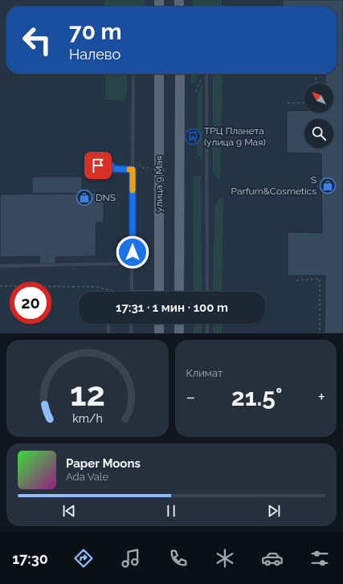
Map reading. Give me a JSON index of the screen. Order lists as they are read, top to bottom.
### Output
{
  "streets": {
    "main road": ["улица 9 Мая"]
  },
  "places": {
    "bus stop": ["ТРЦ Планета (улица 9 Мая)"],
    "shop": ["S Parfum&Cosmetics", "DNS"]
  },
  "north": "top left",
  "page": {
    "turn": ["70 m", "Налево"],
    "limit": "20",
    "trip": "17:31 · 1 мин · 100 m",
    "tile": "Климат",
    "heat": ["−", "21.5°", "+"],
    "song": ["Paper Moons", "Ada Vale"],
    "tabs": "17:30",
    "gauge": ["12", "km/h"]
  }
}
